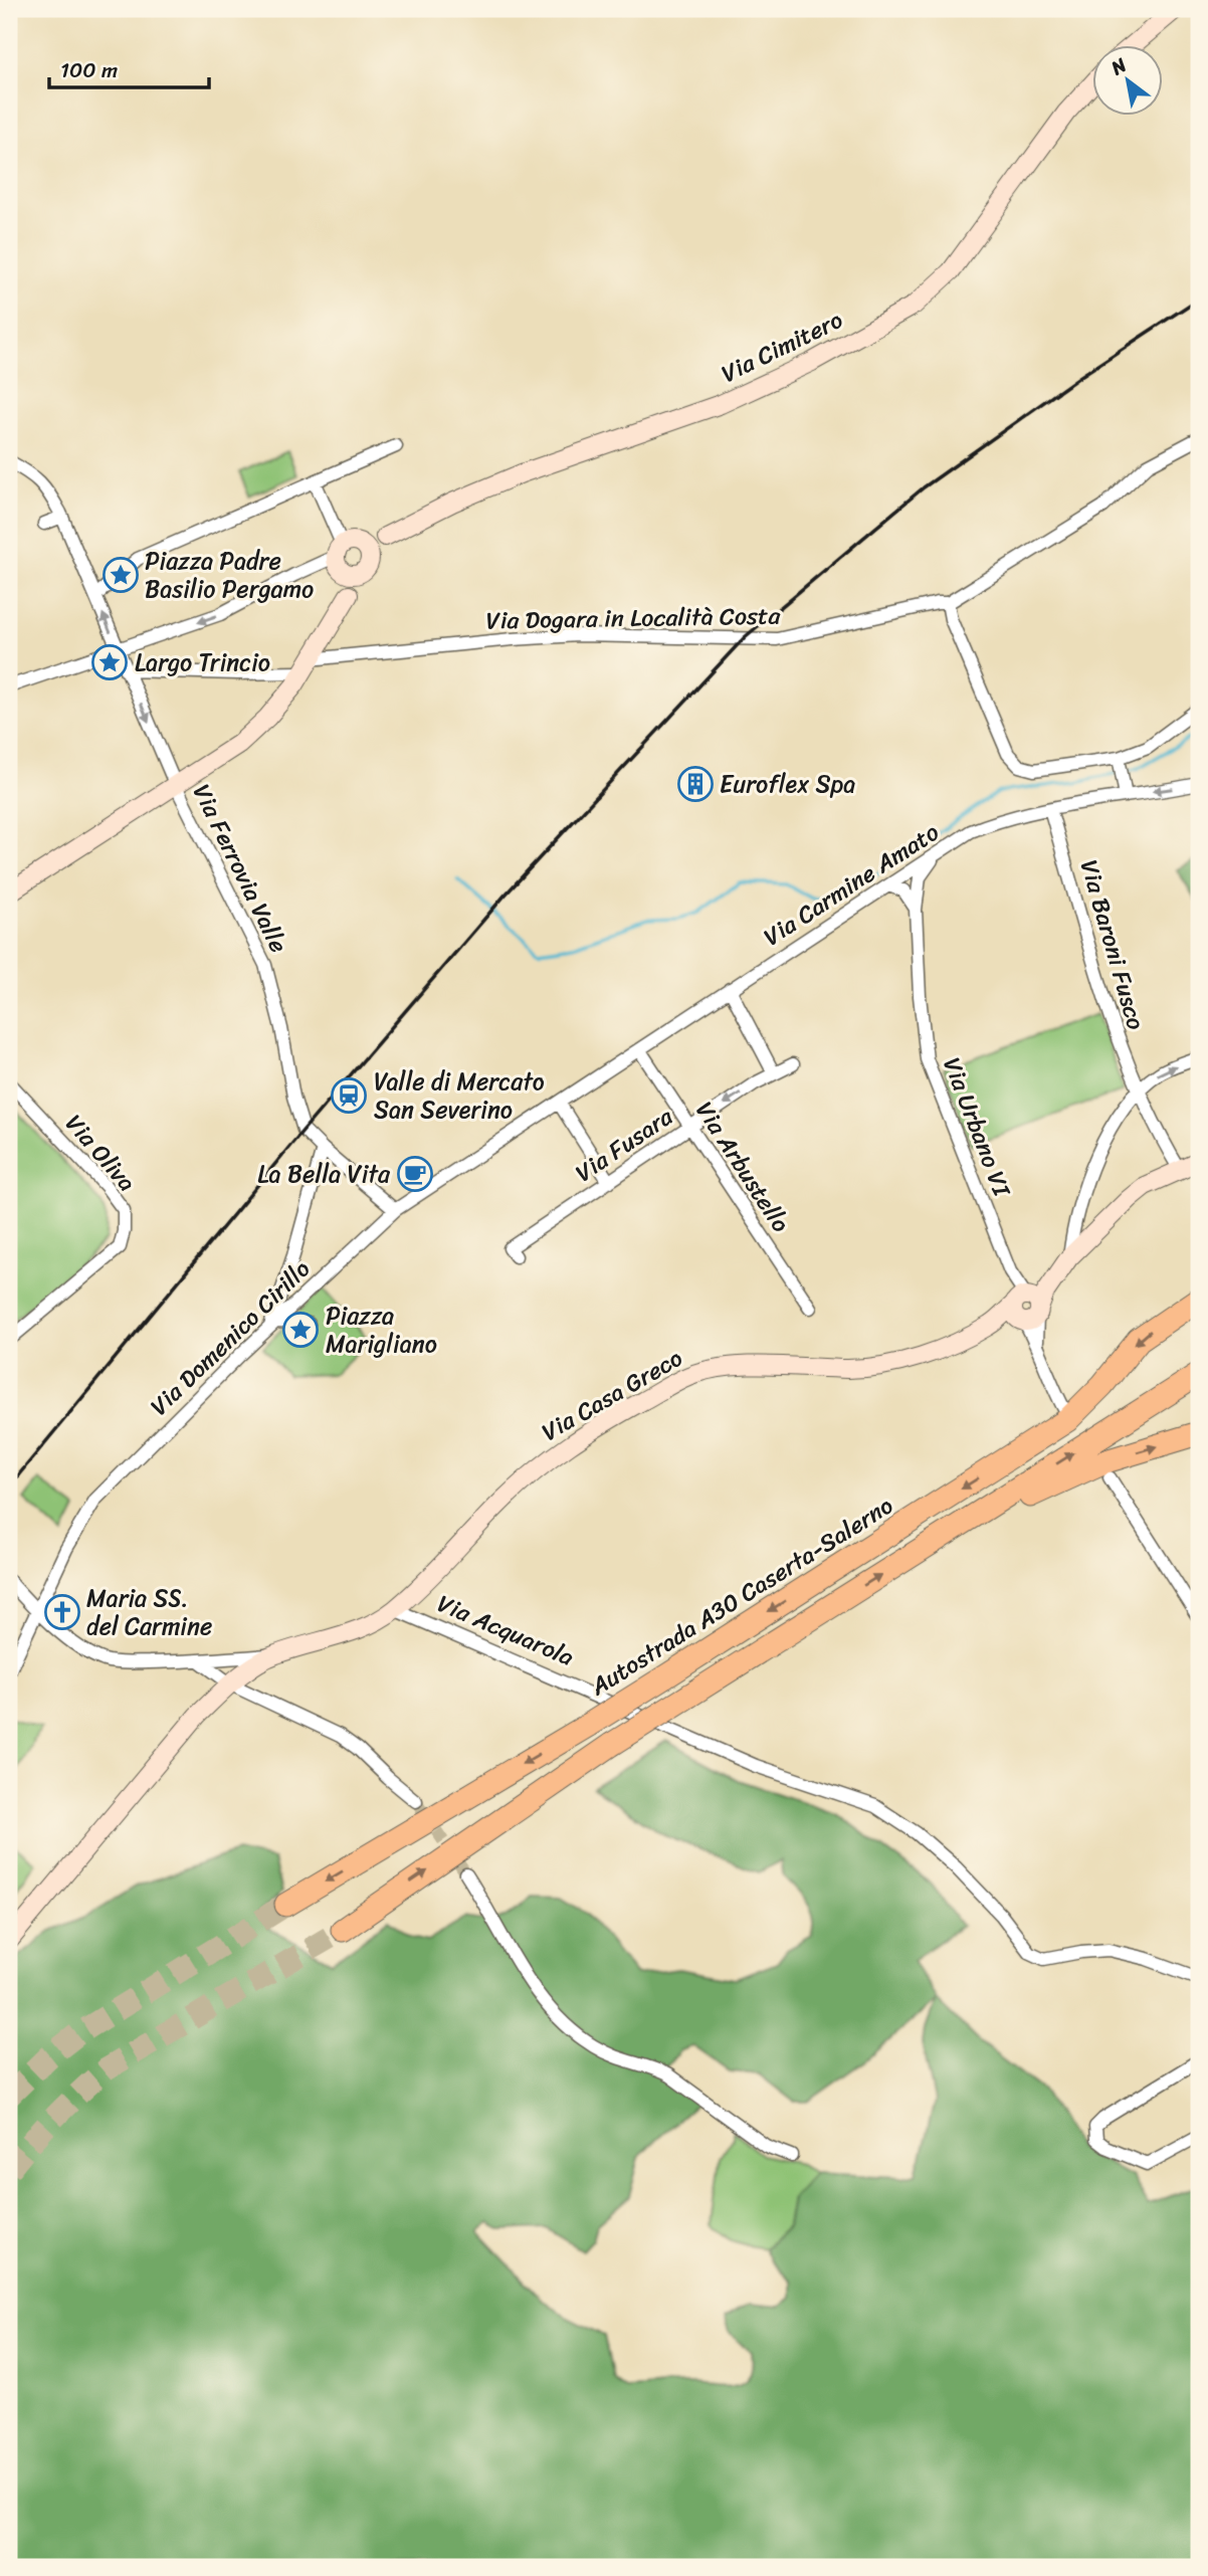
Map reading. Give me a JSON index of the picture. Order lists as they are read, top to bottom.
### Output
{
  "streets": {
    "highway": ["Autostrada A30 Caserta-Salerno"],
    "main road": ["Via Cimitero", "Via Casa Greco"],
    "street": [
      "Via Dogara in Località Costa",
      "Via Ferrovia Valle",
      "Via Carmine Amato",
      "Via Baroni Fusco",
      "Via Urbano VI",
      "Via Fusara",
      "Via Oliva",
      "Via Arbustello",
      "Via Domenico Cirillo",
      "Via Acquarola"
    ]
  },
  "crossings": [
    ["Via Cimitero", "Via Dogara in Località Costa"],
    ["Via Cimitero", "Via Ferrovia Valle"],
    ["Via Dogara in Località Costa", "Via Ferrovia Valle"],
    ["Via Ferrovia Valle", "Via Domenico Cirillo"],
    ["Via Carmine Amato", "Via Baroni Fusco"],
    ["Via Carmine Amato", "Via Urbano VI"],
    ["Via Carmine Amato", "Via Arbustello"],
    ["Via Carmine Amato", "Via Domenico Cirillo"],
    ["Via Baroni Fusco", "Via Casa Greco"],
    ["Via Urbano VI", "Via Casa Greco"],
    ["Via Fusara", "Via Arbustello"],
    ["Via Casa Greco", "Via Acquarola"]
  ],
  "places": {
    "place": ["Piazza Padre Basilio Pergamo", "Largo Trincio", "Piazza Marigliano"],
    "building": ["Euroflex Spa"],
    "station": ["Valle di Mercato San Severino"],
    "cafe": ["La Bella Vita"],
    "church": ["Maria SS. del Carmine"]
  },
  "scale_bar": "100 m",
  "north": "top left"
}
